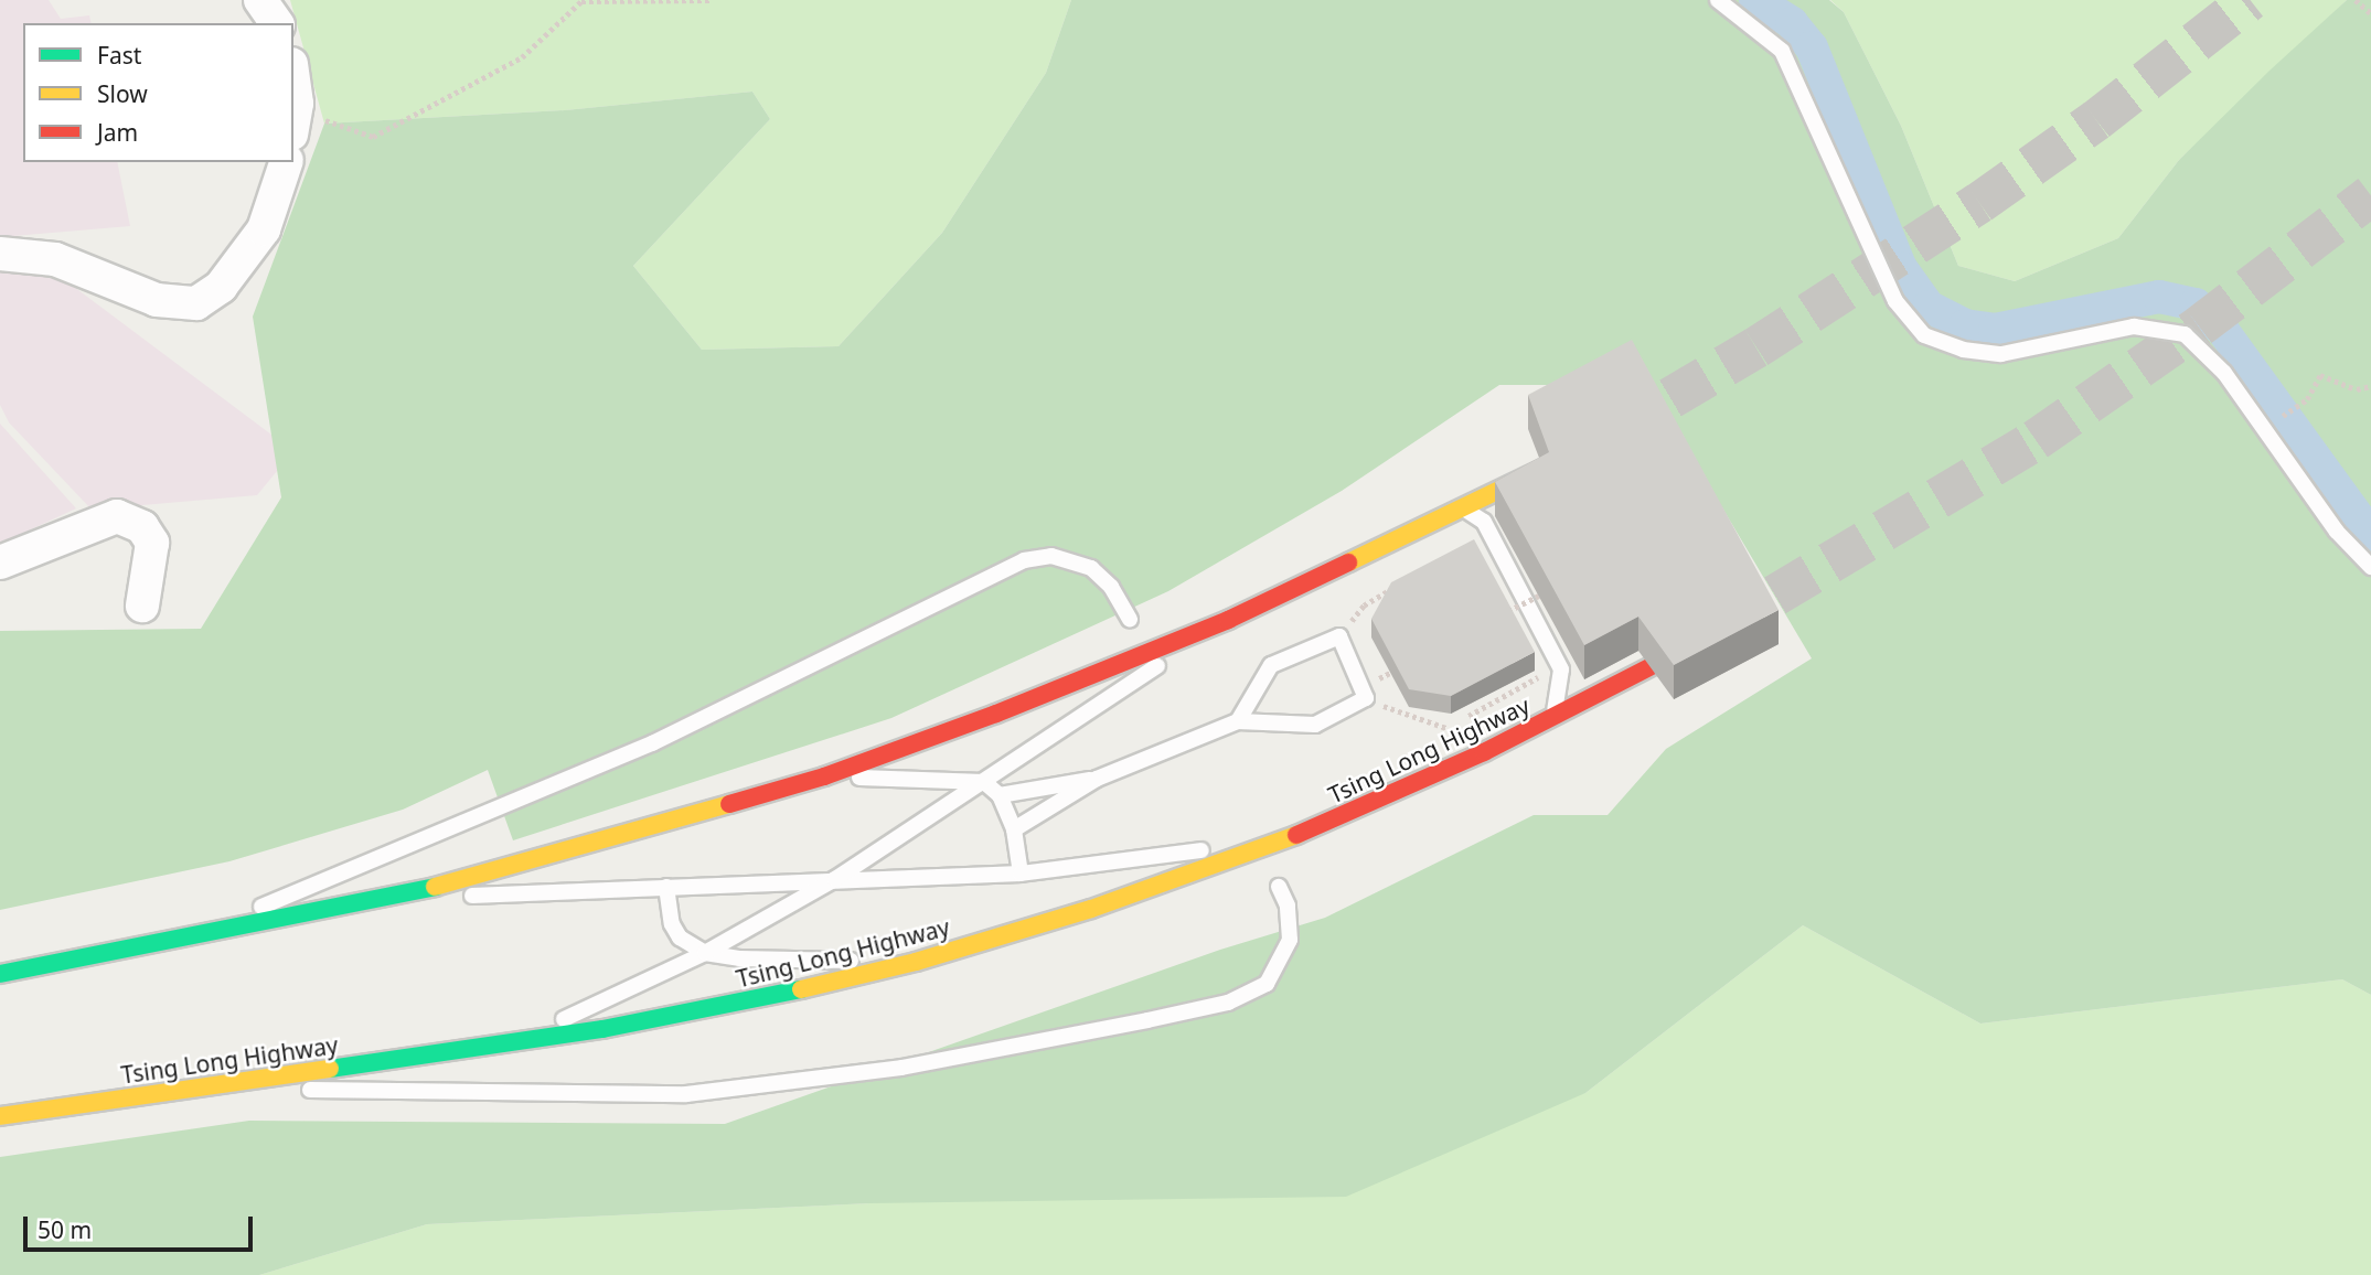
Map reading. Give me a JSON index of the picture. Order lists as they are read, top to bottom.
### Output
{
  "streets": {
    "highway": ["Tsing Long Highway"]
  },
  "legend": ["Fast", "Slow", "Jam"],
  "scale_bar": "50 m"
}
